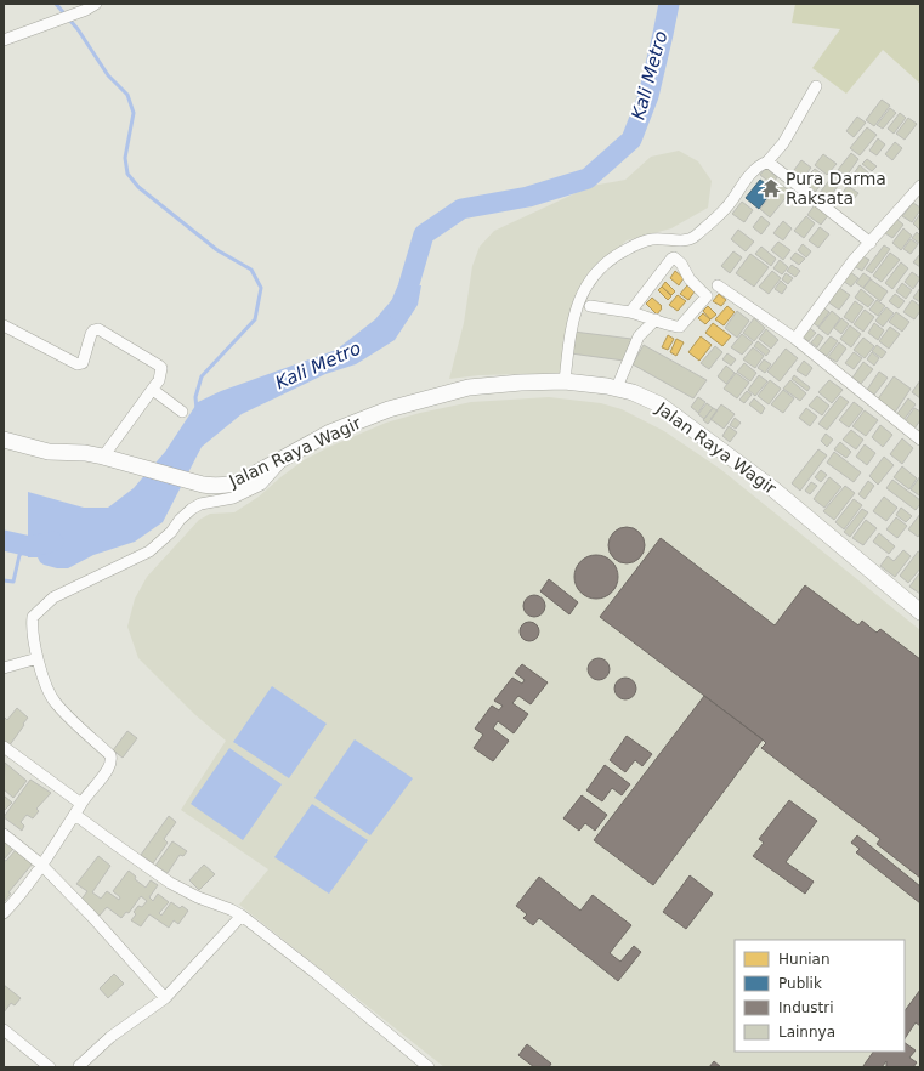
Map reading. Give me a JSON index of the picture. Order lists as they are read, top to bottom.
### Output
{
  "streets": {
    "main road": ["Jalan Raya Wagir"]
  },
  "water": ["Kali Metro"],
  "places": {
    "temple": ["Pura Darma Raksata"]
  },
  "legend": [
    "Hunian",
    "Publik",
    "Industri",
    "Lainnya"
  ]
}
